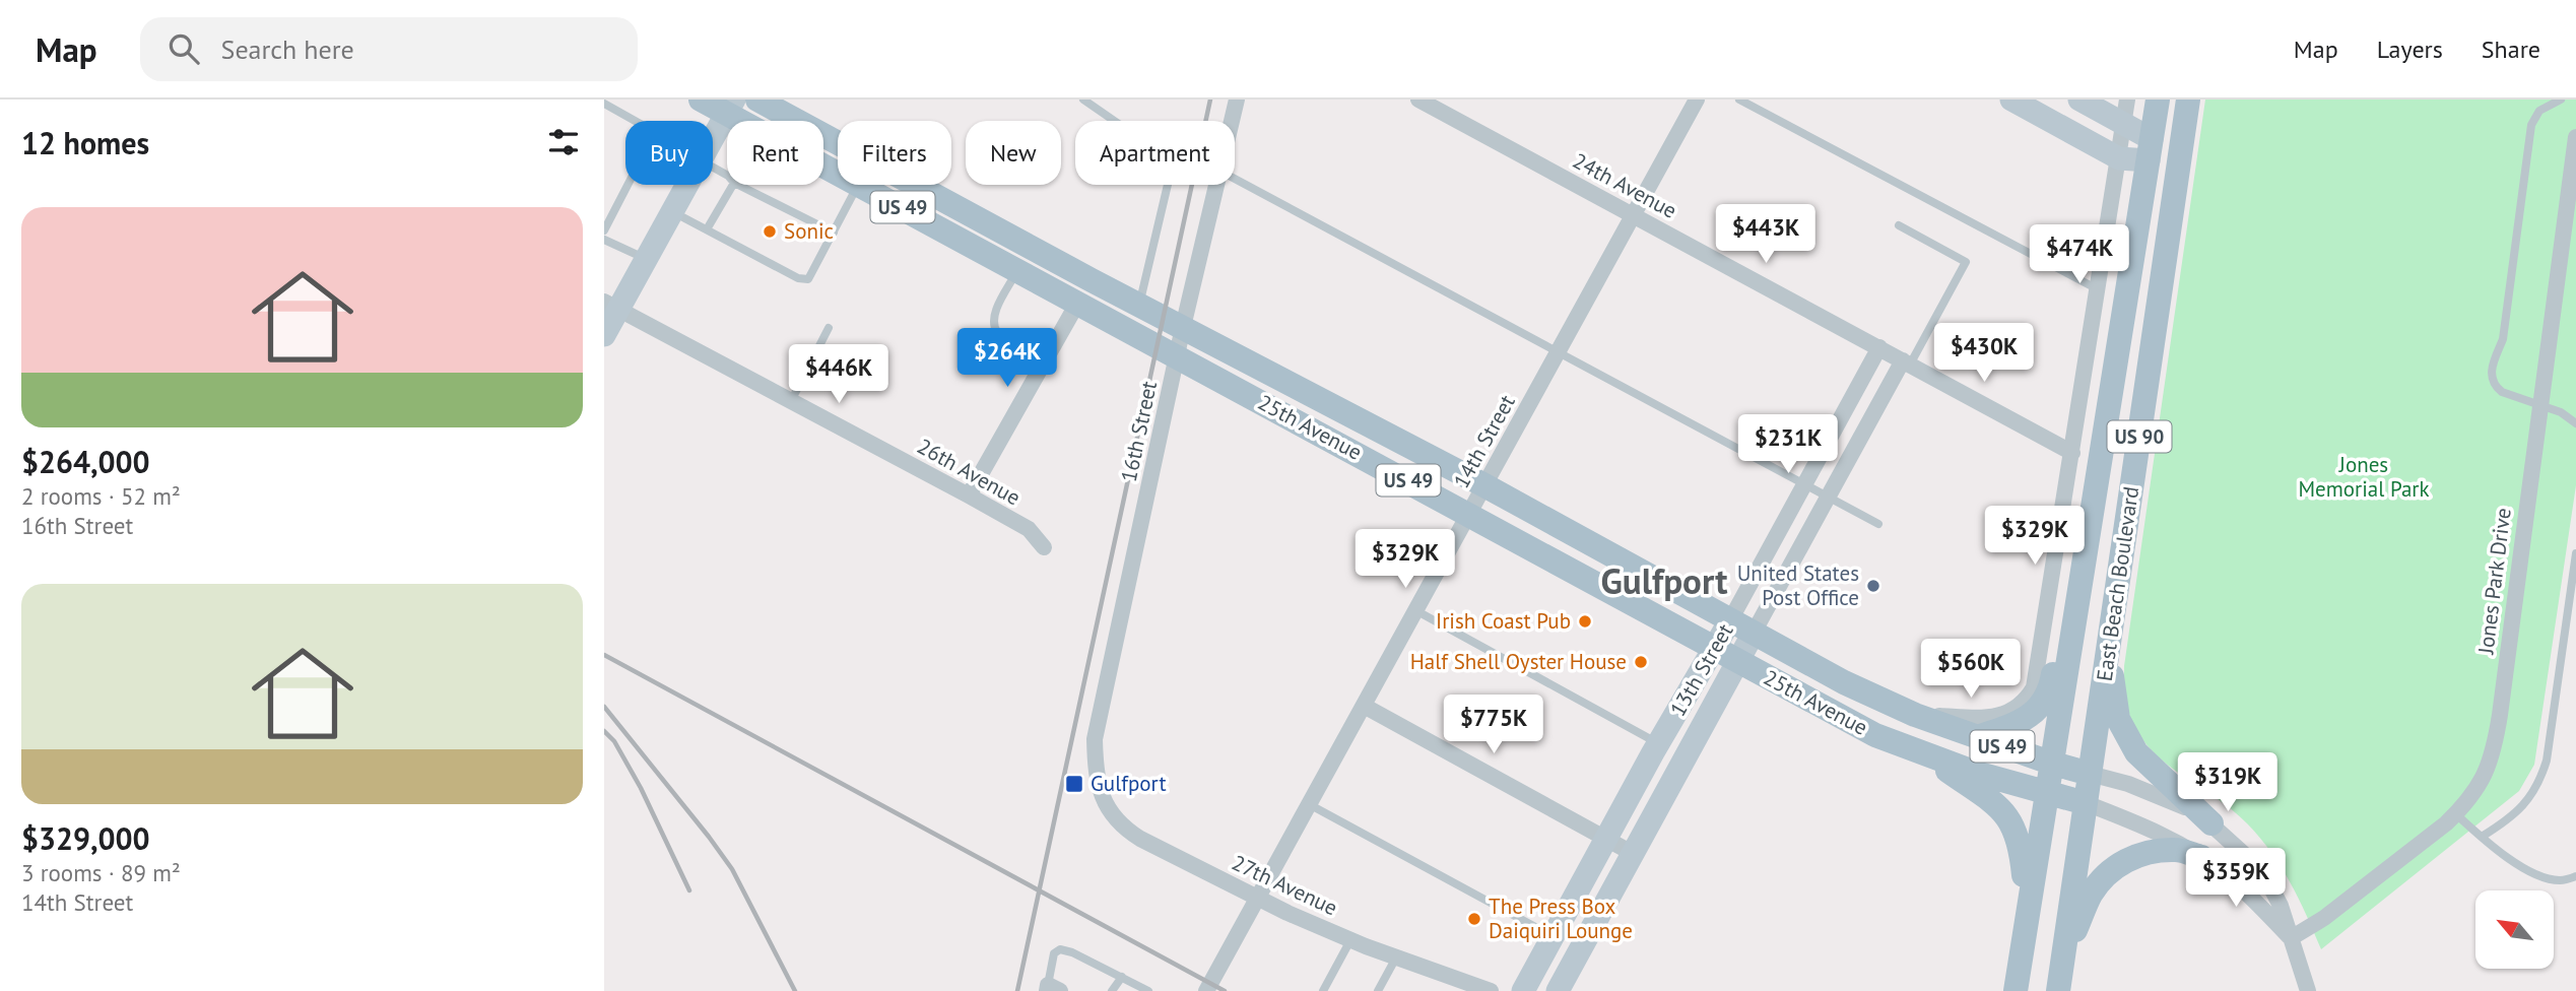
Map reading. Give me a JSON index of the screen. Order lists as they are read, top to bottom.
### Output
{
  "streets": {
    "main road": [
      "US 49",
      "25th Avenue",
      "US 90",
      "East Beach Boulevard"
    ],
    "street": [
      "24th Avenue",
      "16th Street",
      "14th Street",
      "26th Avenue",
      "Jones Park Drive",
      "13th Street",
      "27th Avenue"
    ]
  },
  "crossings": [
    ["24th Avenue", "14th Street"],
    ["24th Avenue", "13th Street"],
    ["US 49", "25th Avenue"],
    ["US 49", "US 90"],
    ["US 49", "East Beach Boulevard"],
    ["25th Avenue", "16th Street"],
    ["25th Avenue", "14th Street"],
    ["25th Avenue", "13th Street"],
    ["16th Street", "27th Avenue"],
    ["US 90", "East Beach Boulevard"],
    ["14th Street", "27th Avenue"]
  ],
  "districts": ["Gulfport"],
  "parks": ["Jones Memorial Park"],
  "places": {
    "other": [
      "Sonic",
      "United States Post Office",
      "Irish Coast Pub",
      "Half Shell Oyster House",
      "The Press Box Daiquiri Lounge"
    ],
    "transit": ["Gulfport"]
  },
  "north": "top left",
  "page": {
    "header": "Map",
    "search": "Search here",
    "nav": ["Map", "Layers", "Share"],
    "heading": "12 homes",
    "chip": [
      "Buy",
      "Rent",
      "Filters",
      "New",
      "Apartment"
    ],
    "list": [
      {
        "name": "$264,000",
        "note": "2 rooms · 52 m² · 16th Street"
      },
      {
        "name": "$329,000",
        "note": "3 rooms · 89 m² · 14th Street"
      }
    ],
    "price": [
      "$443K",
      "$474K",
      "$430K",
      "$264K",
      "$446K",
      "$231K",
      "$329K",
      "$329K",
      "$560K",
      "$775K",
      "$319K",
      "$359K"
    ]
  }
}
